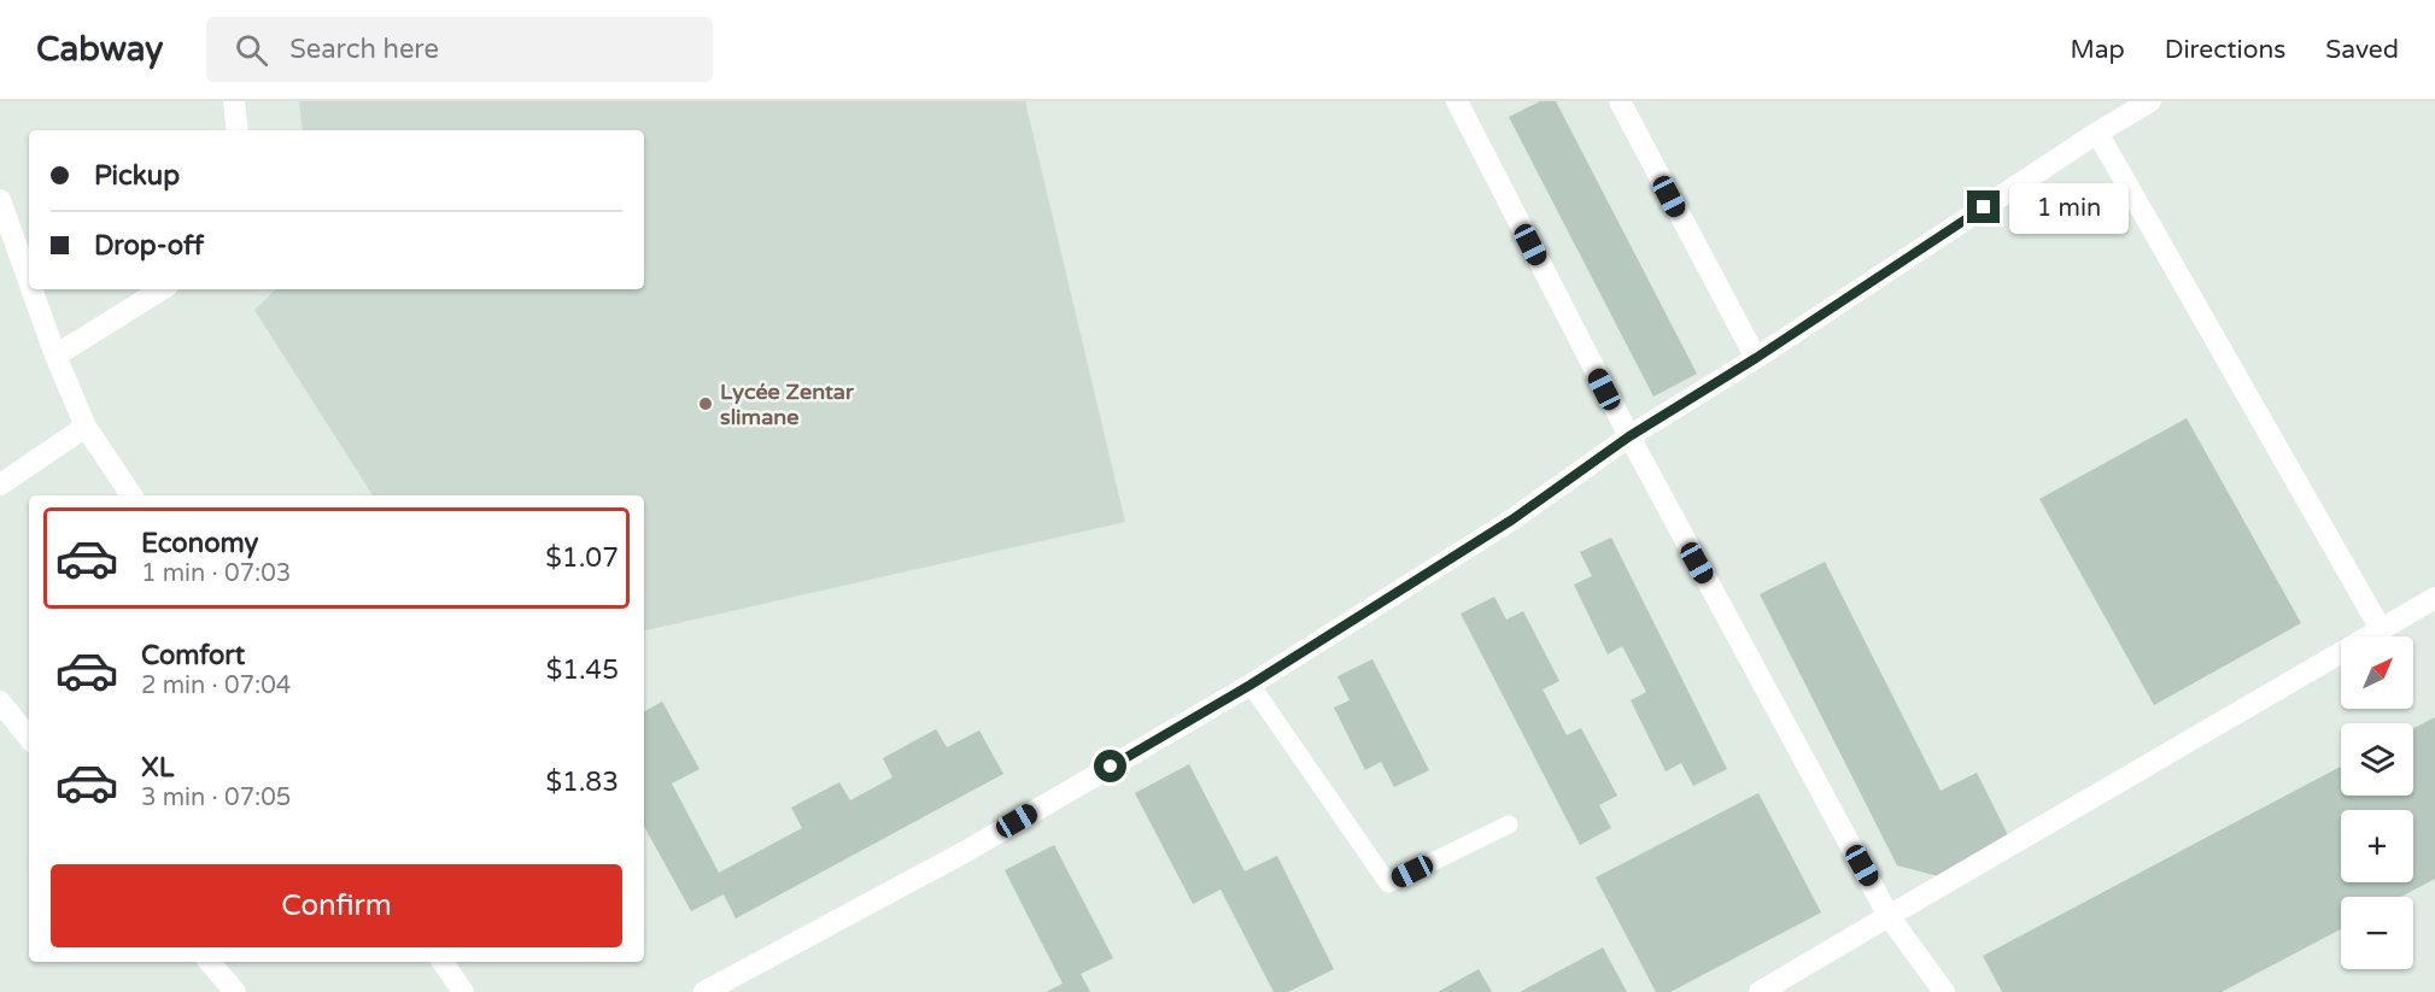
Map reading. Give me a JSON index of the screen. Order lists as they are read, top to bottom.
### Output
{
  "places": ["Lycée Zentar slimane"],
  "north": "top right",
  "page": {
    "header": "Cabway",
    "search": "Search here",
    "nav": ["Map", "Directions", "Saved"],
    "banner": ["Pickup", "Drop-off"],
    "bubble": "1 min",
    "list": [
      {
        "name": "Economy",
        "note": "1 min · 07:03",
        "value": "$1.07"
      },
      {
        "name": "Comfort",
        "note": "2 min · 07:04",
        "value": "$1.45"
      },
      {
        "name": "XL",
        "note": "3 min · 07:05",
        "value": "$1.83"
      }
    ],
    "map_buttons": ["+", "−"],
    "buttons": "Confirm"
  }
}
